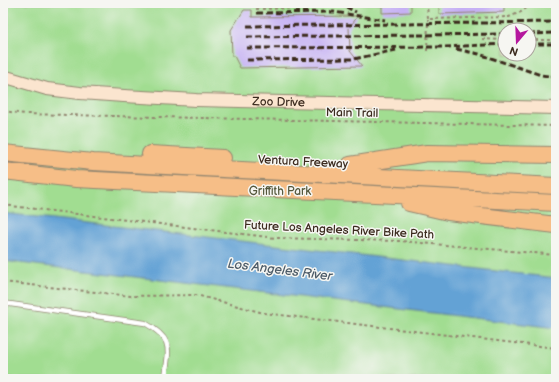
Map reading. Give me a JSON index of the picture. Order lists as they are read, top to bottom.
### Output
{
  "streets": {
    "highway": ["Ventura Freeway"],
    "street": ["Zoo Drive"],
    "path": ["Main Trail", "Future Los Angeles River Bike Path"]
  },
  "water": ["Los Angeles River"],
  "parks": ["Griffith Park"],
  "north": "bottom"
}
